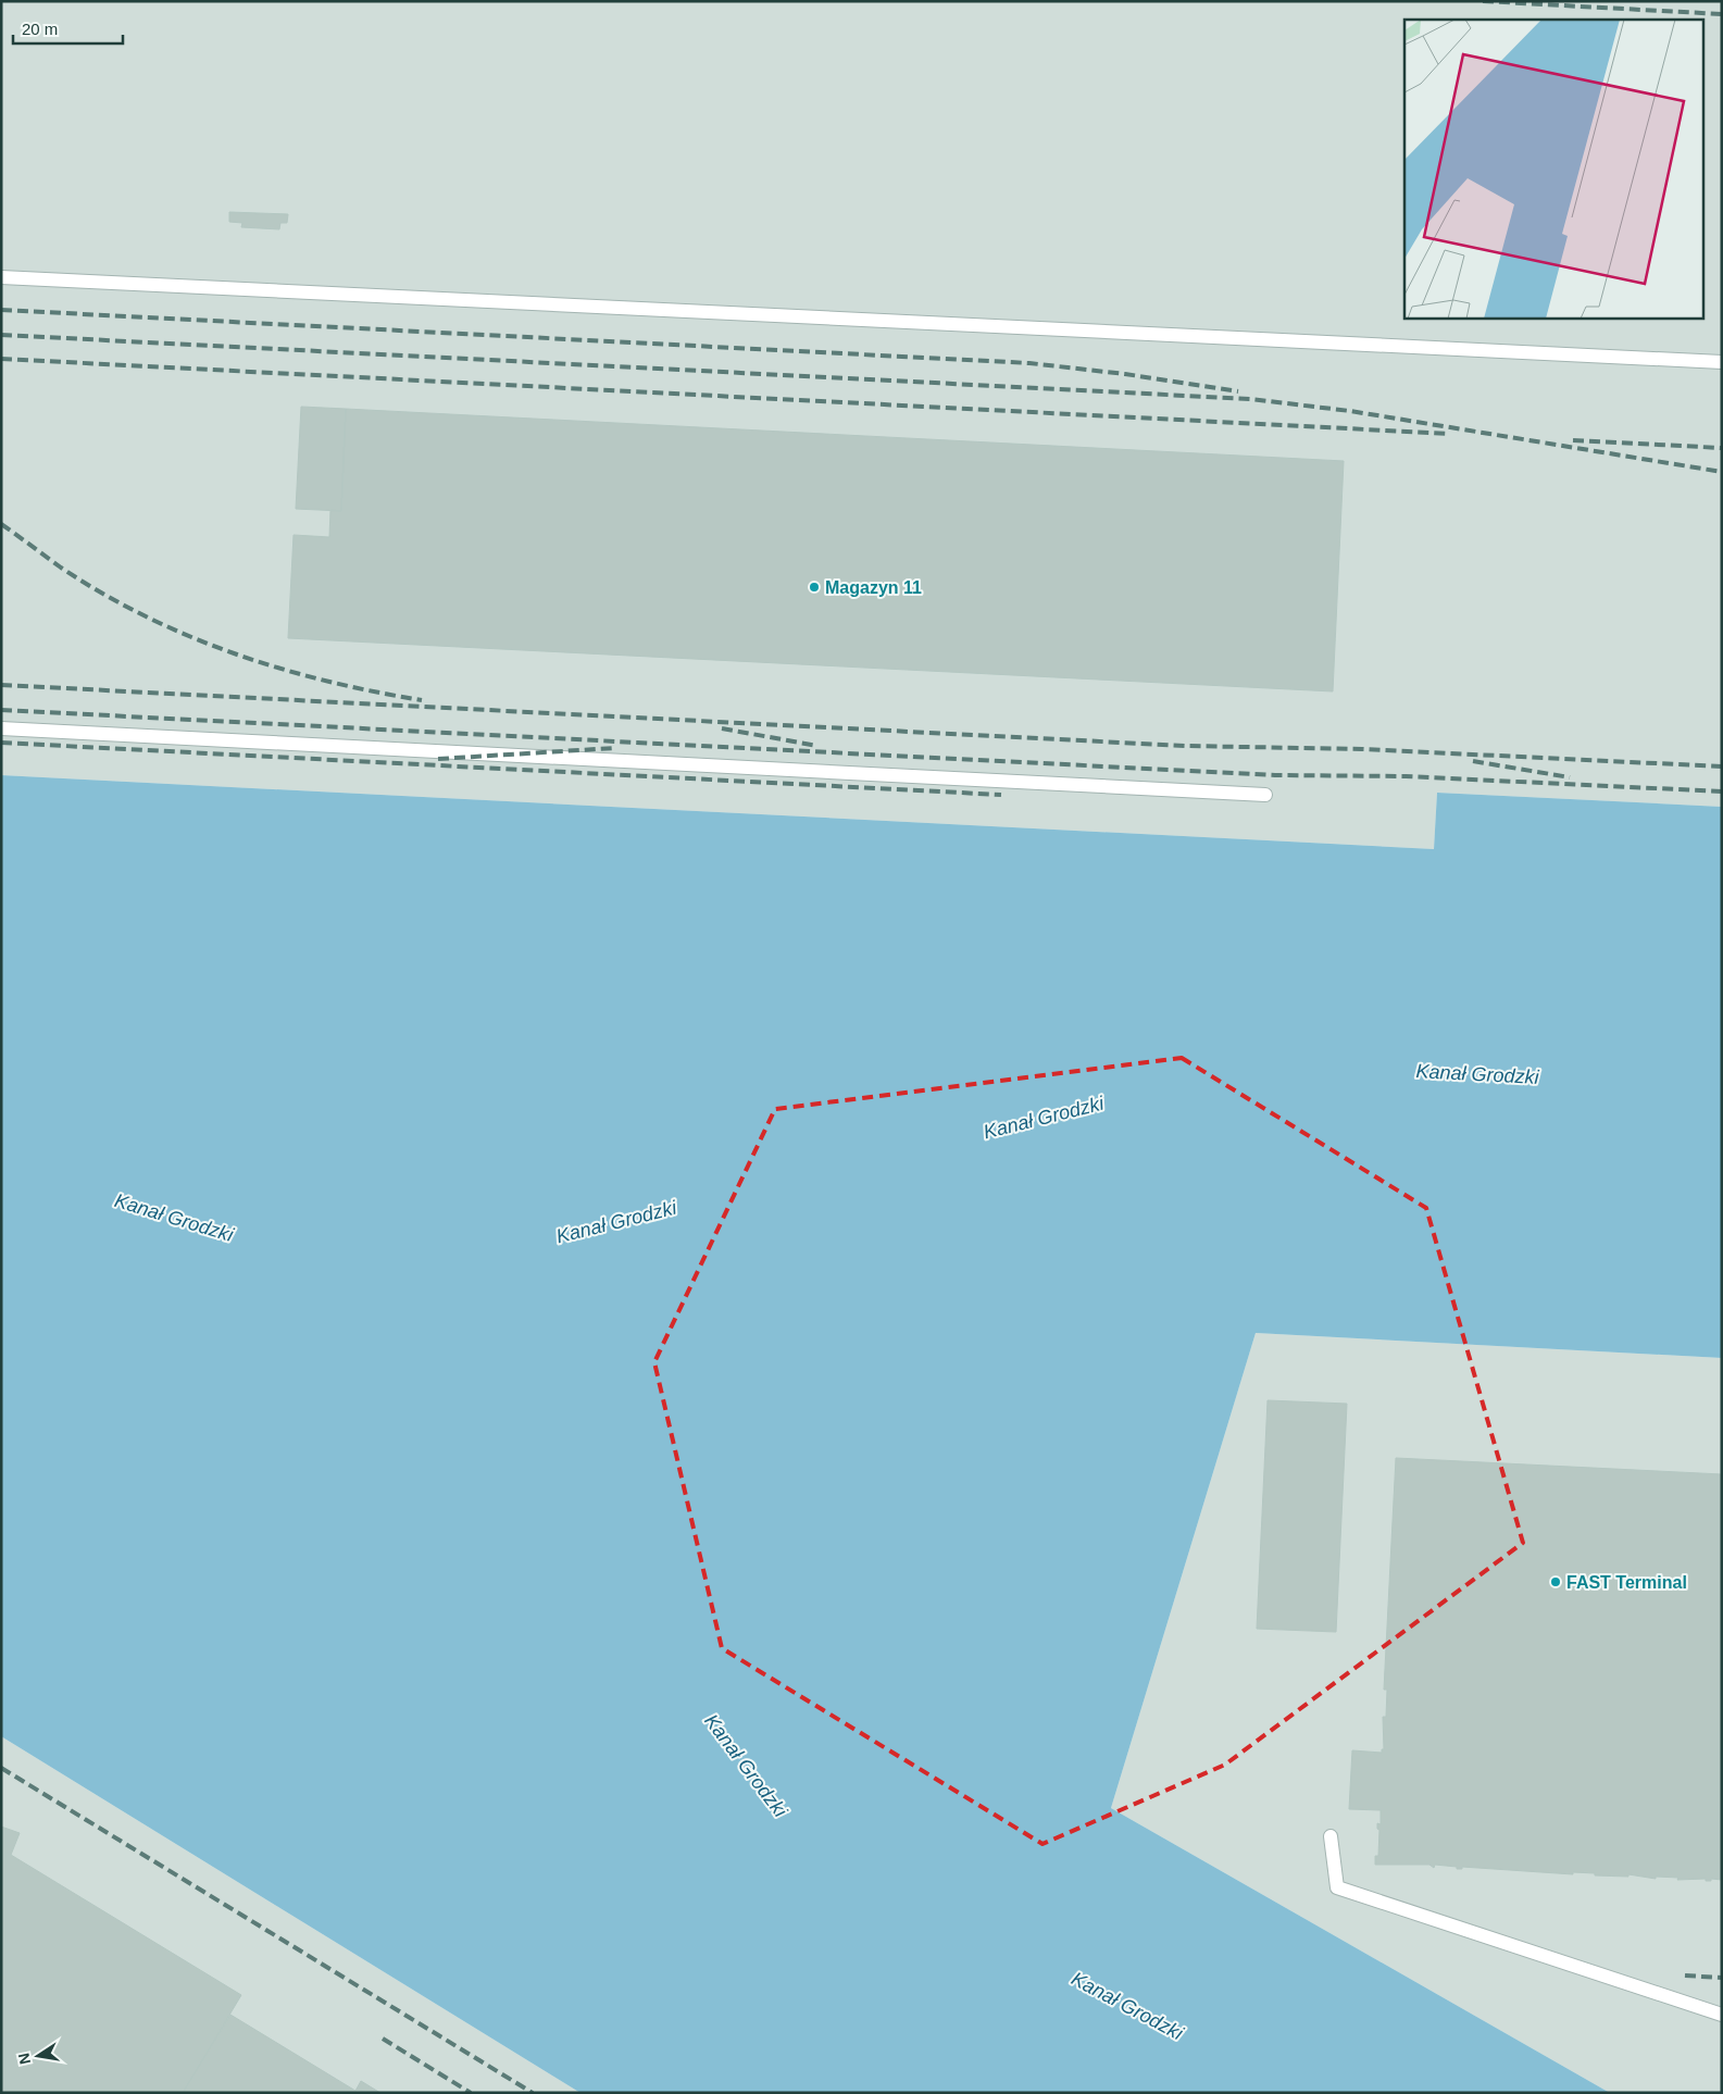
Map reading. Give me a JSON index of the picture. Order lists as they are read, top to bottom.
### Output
{
  "water": ["Kanał Grodzki"],
  "places": ["Magazyn 11", "FAST Terminal"],
  "scale_bar": "20 m",
  "north": "left"
}
